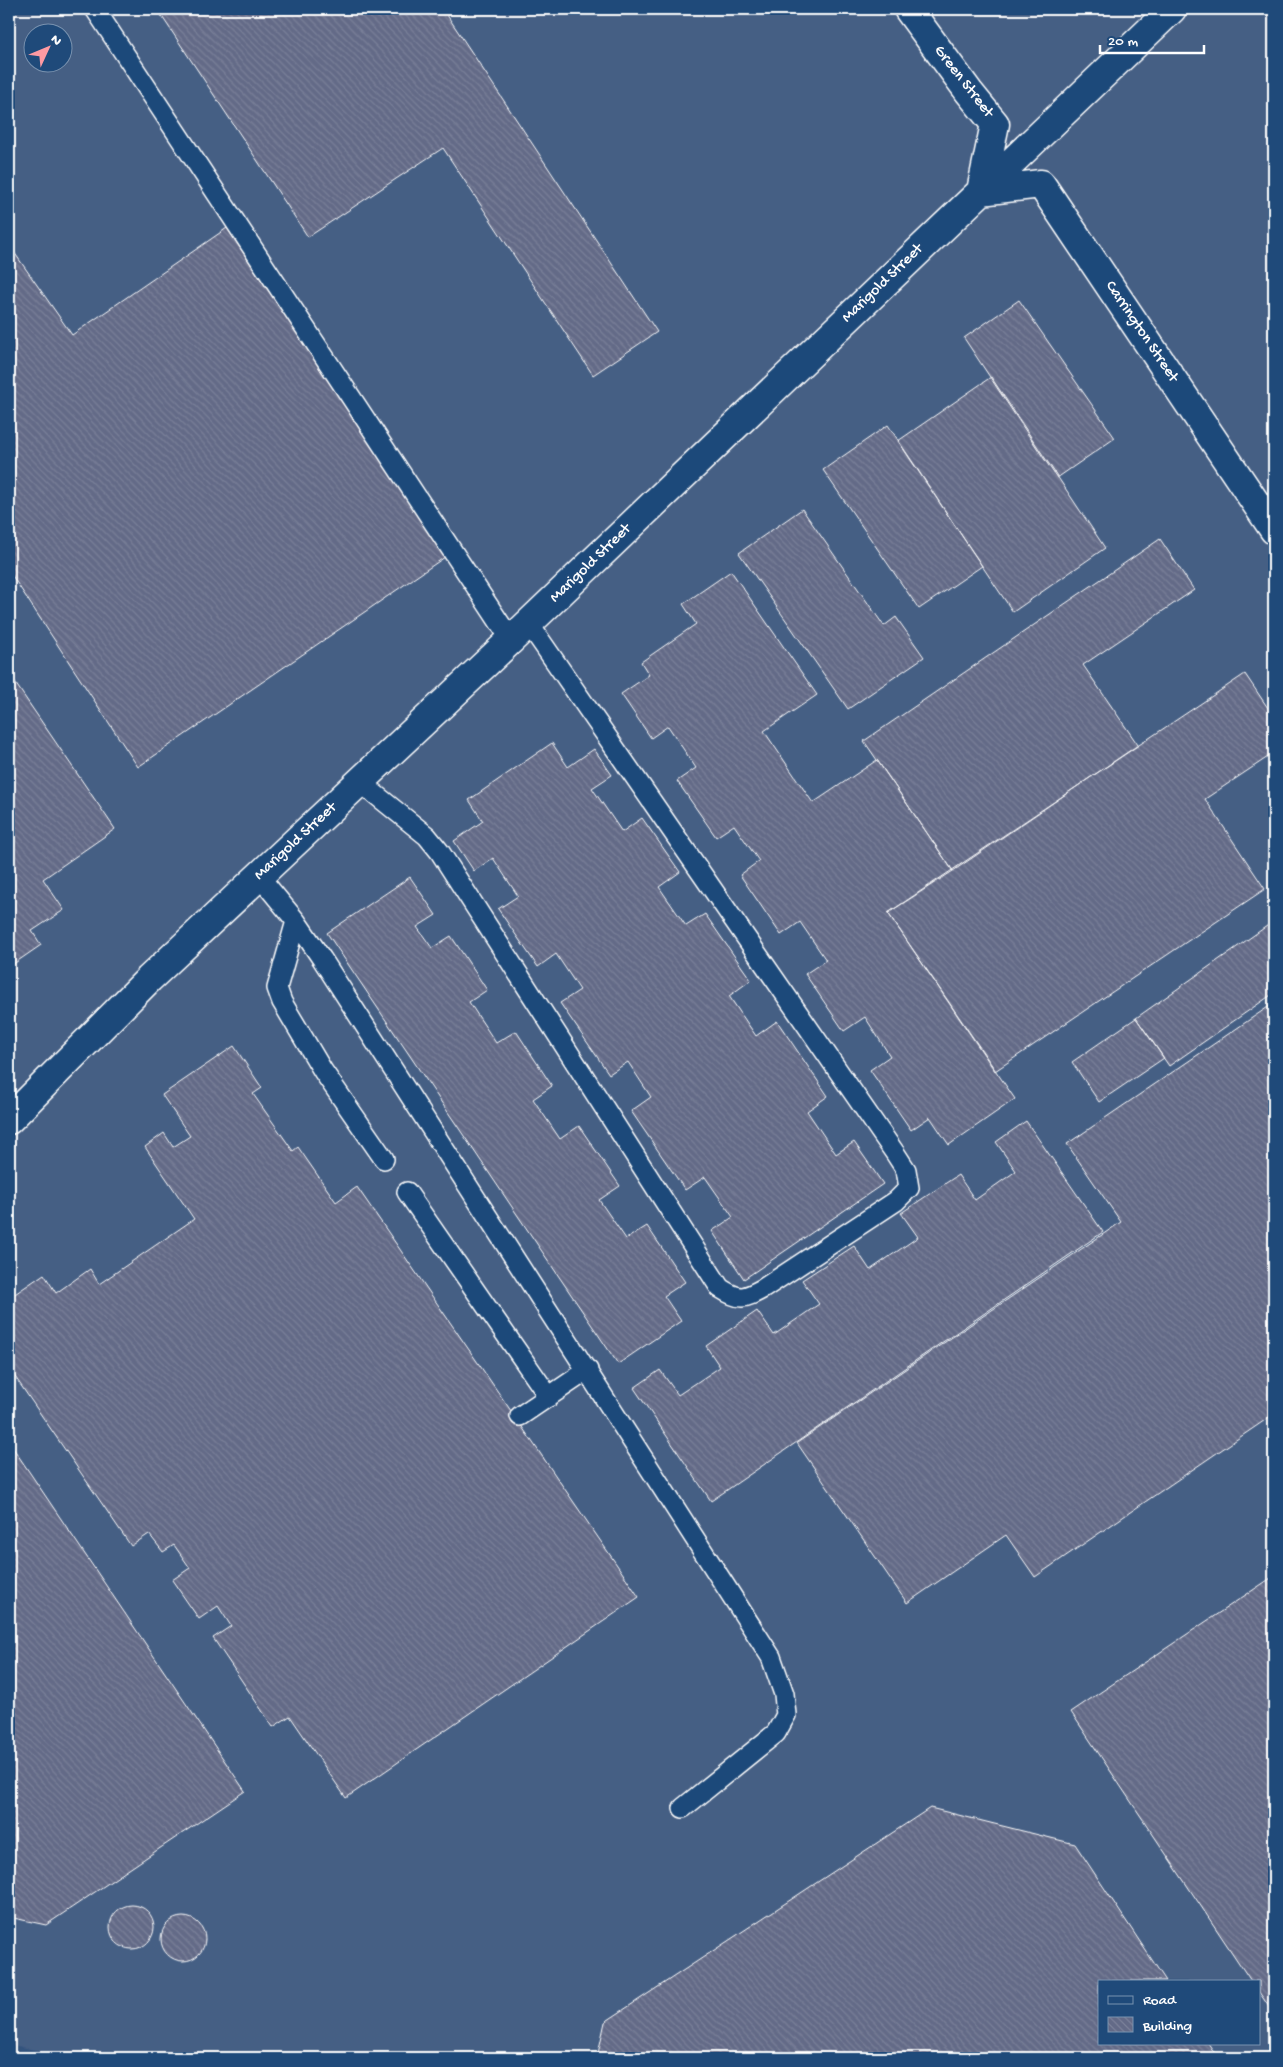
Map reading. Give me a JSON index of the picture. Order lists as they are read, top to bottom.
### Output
{
  "streets": {
    "street": ["Green Street", "Marigold Street", "Carrington Street"]
  },
  "crossings": [
    ["Green Street", "Marigold Street"],
    ["Green Street", "Carrington Street"],
    ["Marigold Street", "Carrington Street"]
  ],
  "legend": ["Road", "Building"],
  "scale_bar": "20 m",
  "north": "top right"
}
